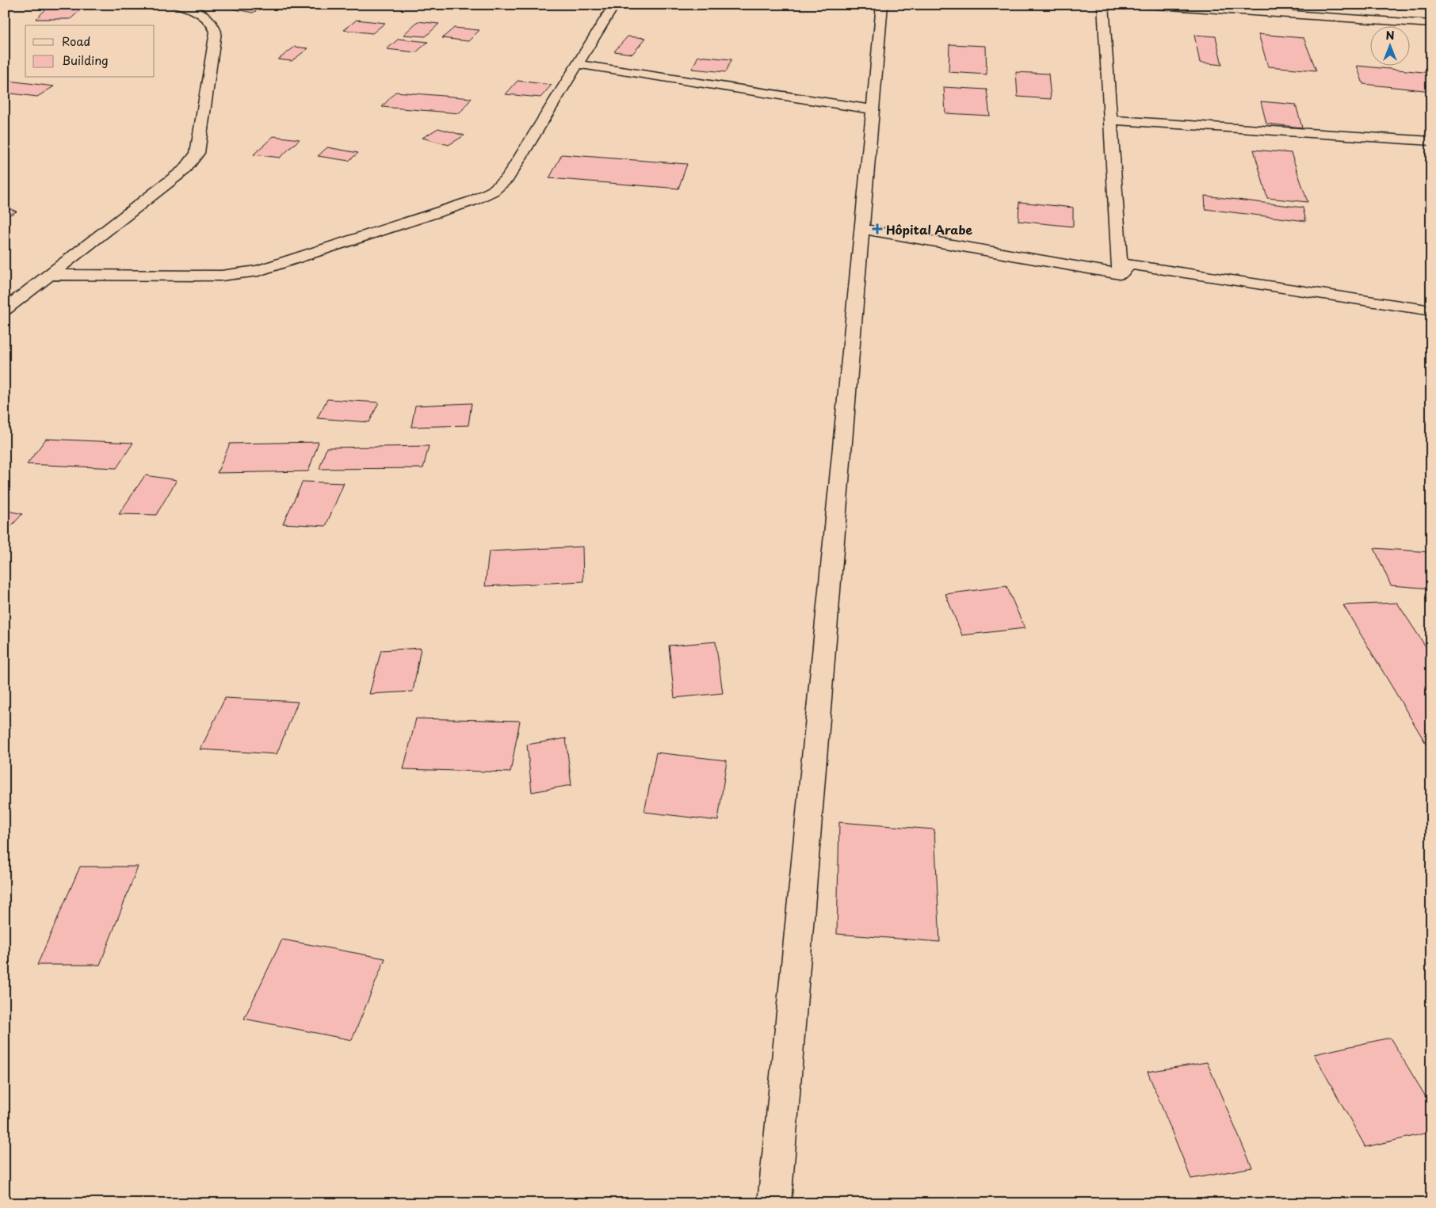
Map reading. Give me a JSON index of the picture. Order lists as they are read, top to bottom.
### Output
{
  "places": {
    "health": ["Hôpital Arabe"]
  },
  "legend": ["Road", "Building"],
  "north": "top"
}
